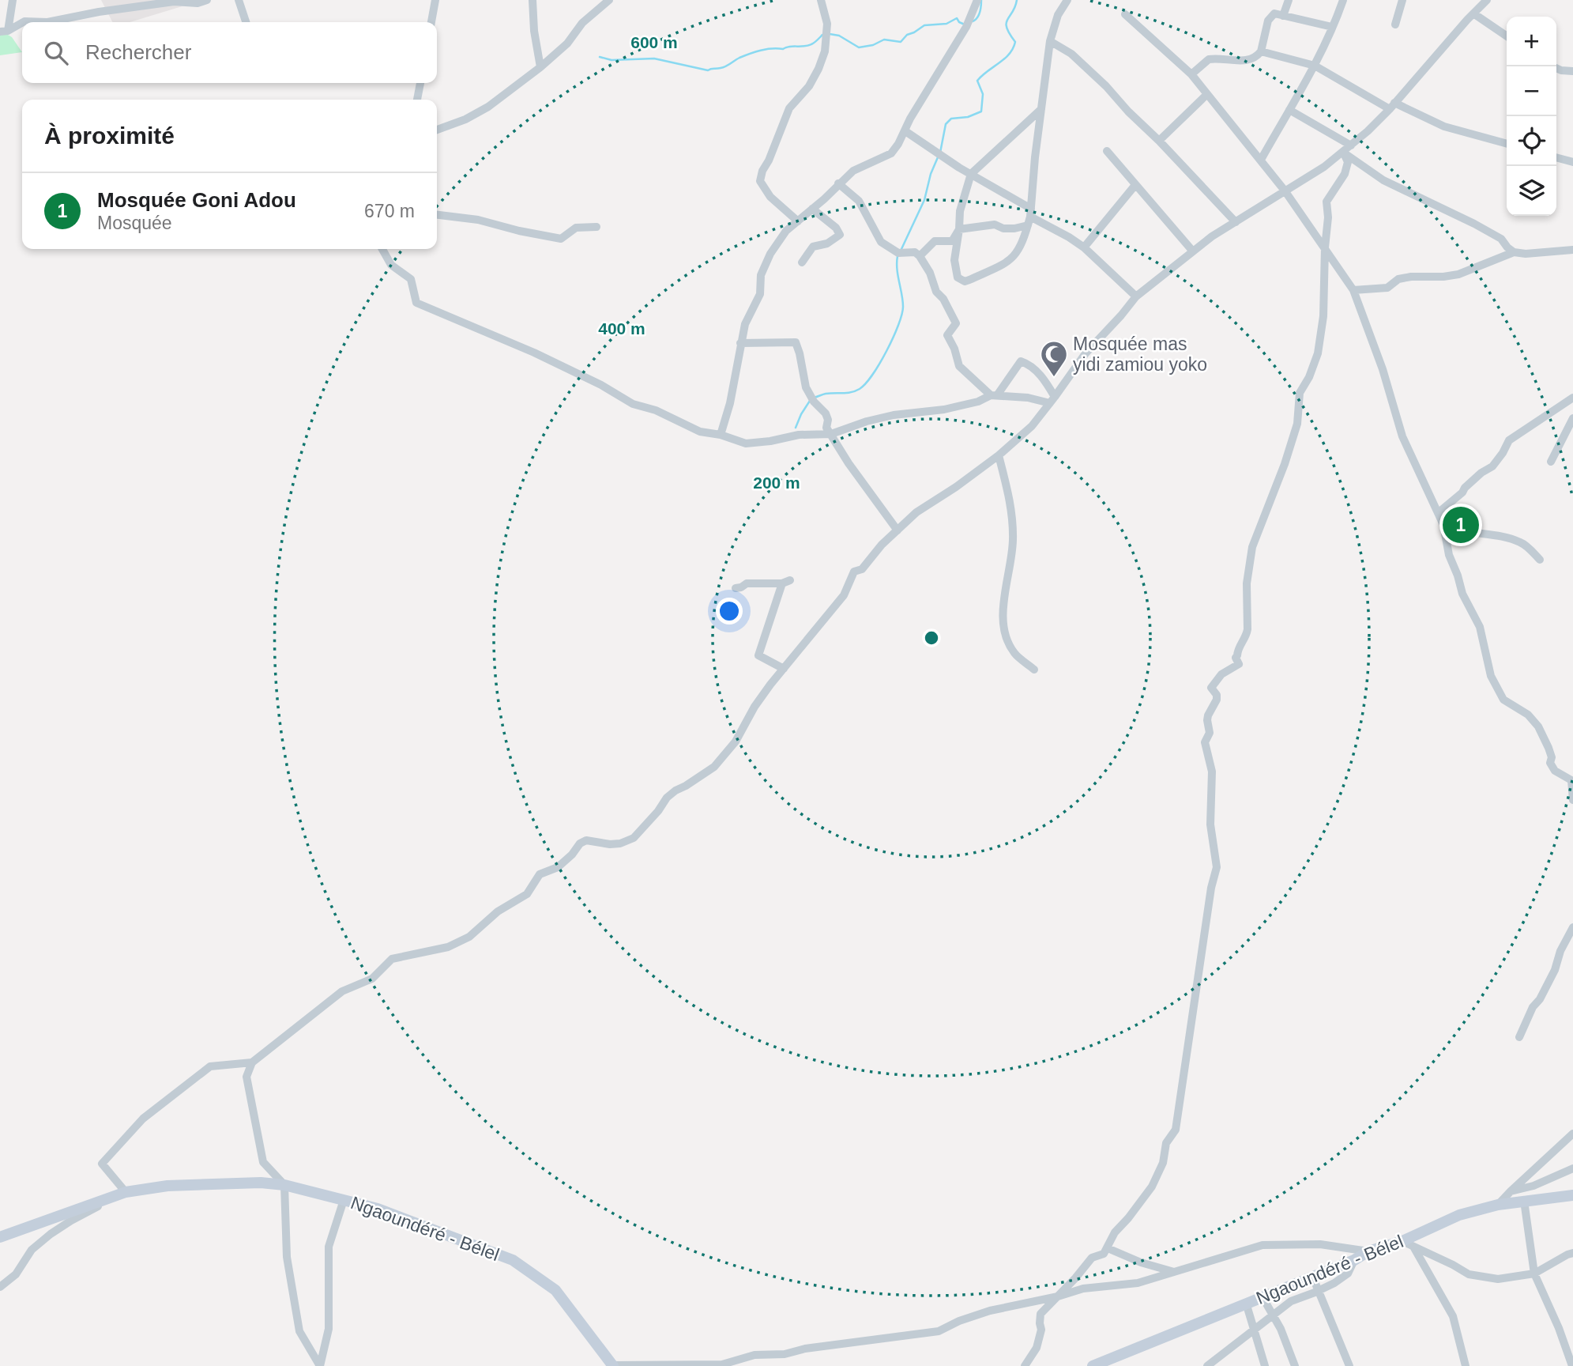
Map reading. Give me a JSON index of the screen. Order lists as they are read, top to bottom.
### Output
{
  "streets": {
    "main road": ["Ngaoundéré - Bélel"]
  },
  "places": {
    "mosque": ["Mosquée mas yidi zamiou yoko"]
  },
  "page": {
    "map_buttons": ["+", "−"],
    "search": "Rechercher",
    "heading": "À proximité",
    "list": [
      {
        "mark": "1",
        "name": "Mosquée Goni Adou",
        "note": "Mosquée",
        "value": "670 m"
      }
    ],
    "pins": "1"
  },
  "rings": ["600 m", "400 m", "200 m"]
}
